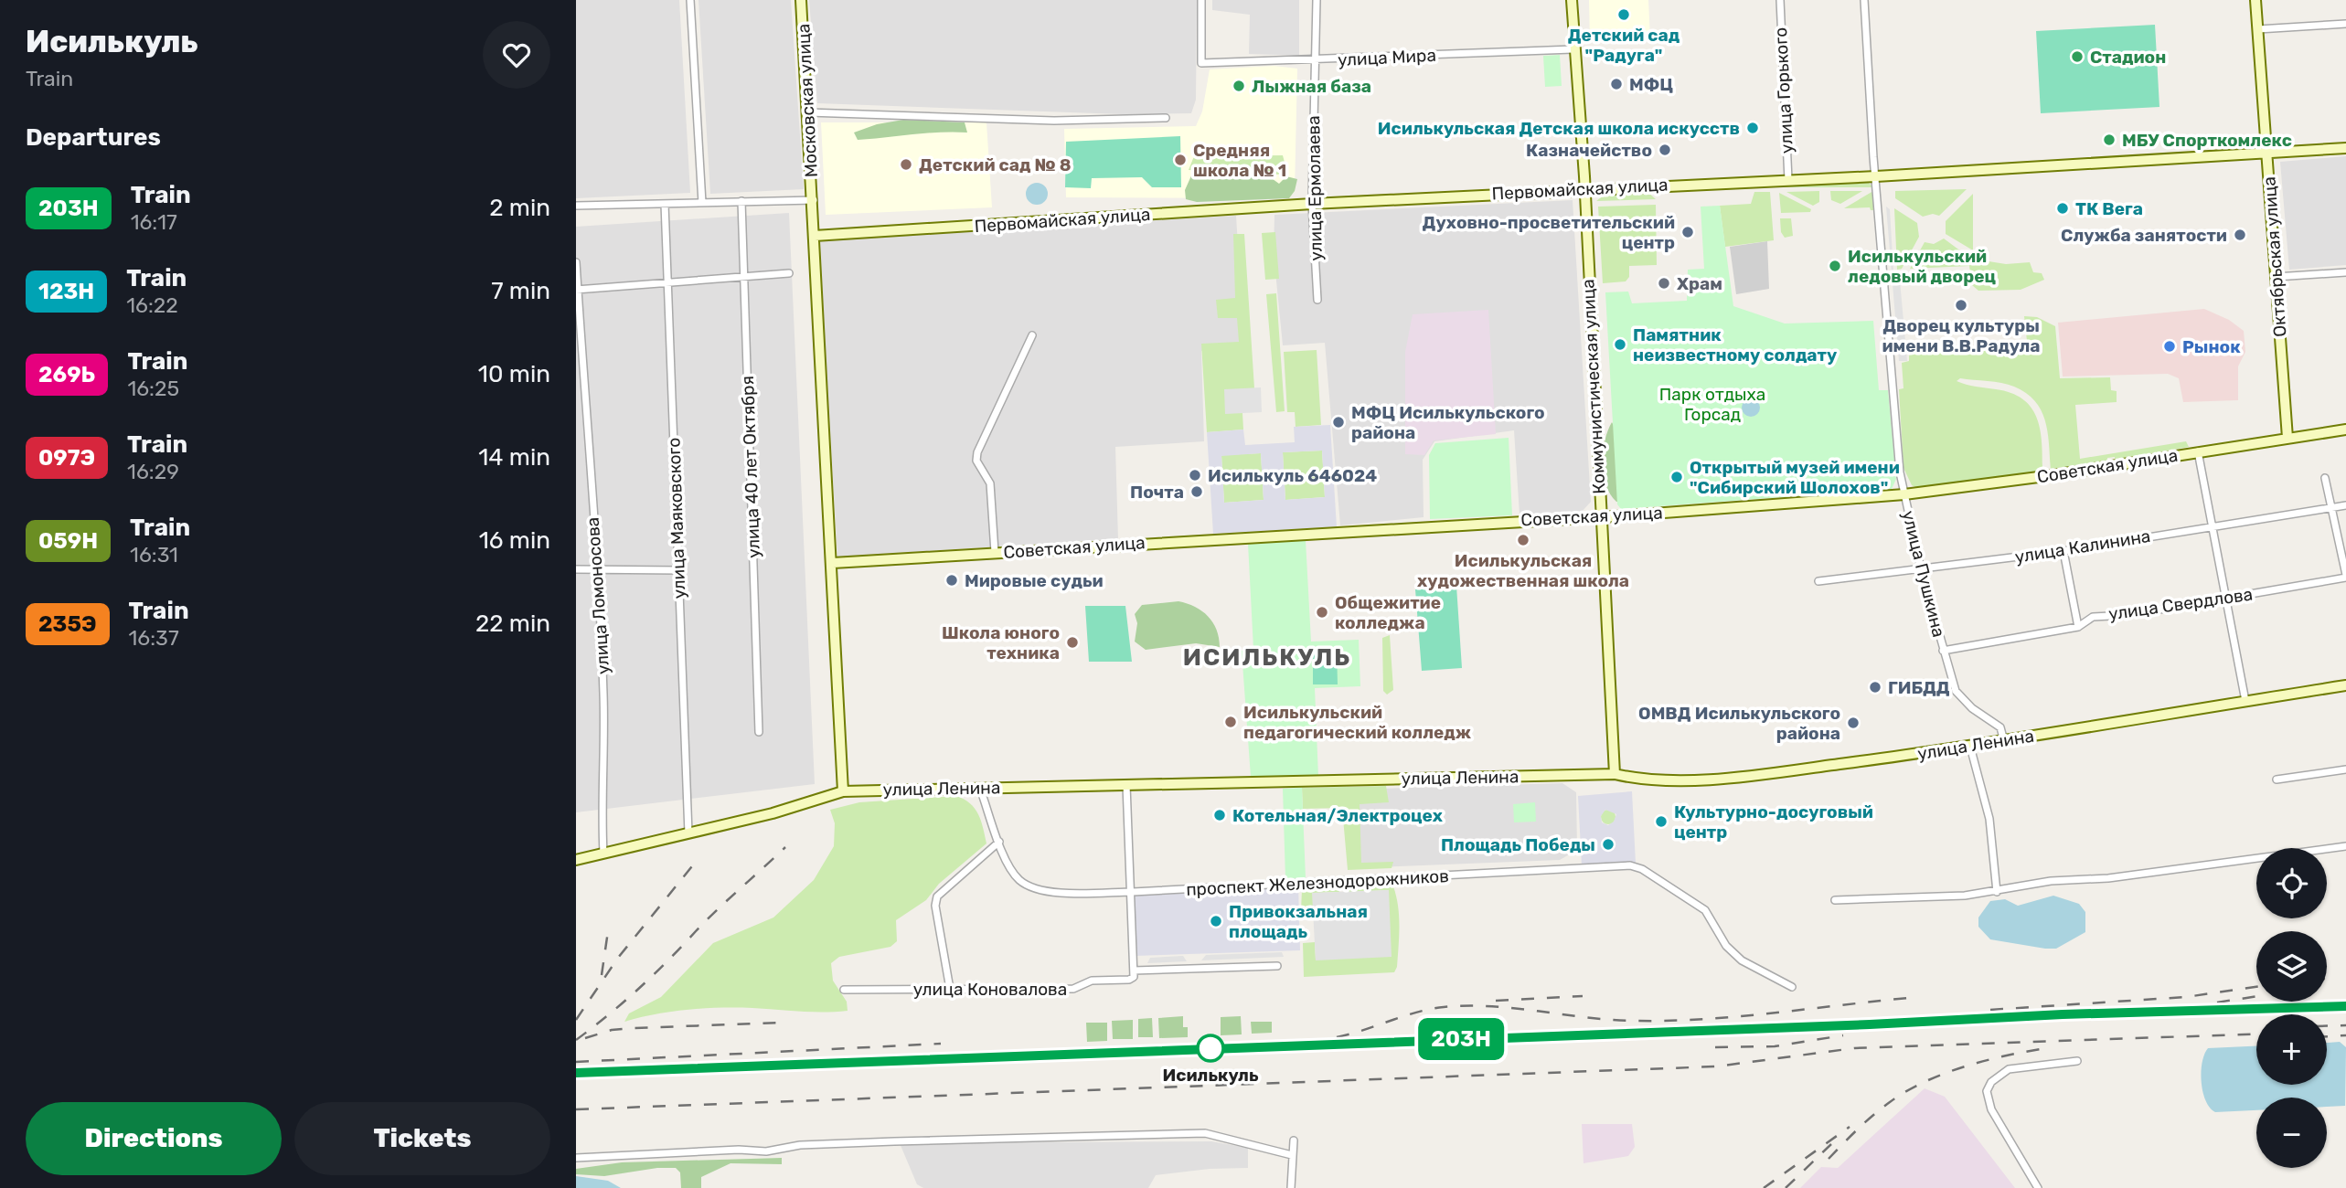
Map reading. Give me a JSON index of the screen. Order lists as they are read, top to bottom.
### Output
{
  "streets": {
    "street": [
      "улица Мира",
      "улица Горького",
      "Московская улица",
      "улица Ермолаева",
      "Первомайская улица",
      "Октябрьская улица",
      "Коммунистическая улица",
      "Советская улица",
      "улица 40 лет Октября",
      "улица Маяковского",
      "улица Калинина",
      "улица Пушкина",
      "улица Ломоносова",
      "улица Свердлова",
      "улица Ленина",
      "проспект Железнодорожников",
      "улица Коновалова"
    ]
  },
  "crossings": [
    ["улица Мира", "улица Ермолаева"],
    ["улица Мира", "Коммунистическая улица"],
    ["улица Горького", "Первомайская улица"],
    ["Московская улица", "Первомайская улица"],
    ["Московская улица", "Советская улица"],
    ["Московская улица", "улица Ленина"],
    ["улица Ермолаева", "Первомайская улица"],
    ["Первомайская улица", "Октябрьская улица"],
    ["Первомайская улица", "Коммунистическая улица"],
    ["Первомайская улица", "улица Пушкина"],
    ["Октябрьская улица", "Советская улица"],
    ["Коммунистическая улица", "Советская улица"],
    ["Коммунистическая улица", "улица Ленина"],
    ["Советская улица", "улица Пушкина"],
    ["улица Маяковского", "улица Ленина"],
    ["улица Калинина", "улица Пушкина"],
    ["улица Пушкина", "улица Свердлова"],
    ["улица Пушкина", "улица Ленина"],
    ["улица Ломоносова", "улица Ленина"],
    ["улица Ленина", "проспект Железнодорожников"]
  ],
  "districts": ["ИСИЛЬКУЛЬ"],
  "parks": ["Парк отдыха Горсад"],
  "places": [
    "Детский сад \"Радуга\"",
    "Стадион",
    "МФЦ",
    "Лыжная база",
    "Исилькульская Детская школа искусств",
    "МБУ Спорткомлекс",
    "Казначейство",
    "Средняя школа № 1",
    "Детский сад № 8",
    "ТК Вега",
    "Духовно-просветительский центр",
    "Служба занятости",
    "Исилькульский ледовый дворец",
    "Храм",
    "Дворец культуры имени В.В.Радула",
    "Памятник неизвестному солдату",
    "Рынок",
    "МФЦ Исилькульского района",
    "Исилькуль 646024",
    "Открытый музей имени \"Сибирский Шолохов\"",
    "Почта",
    "Исилькульская художественная школа",
    "Мировые судьи",
    "Общежитие колледжа",
    "Школа юного техника",
    "ГИБДД",
    "Исилькульский педагогический колледж",
    "ОМВД Исилькульского района",
    "Котельная/Электроцех",
    "Культурно-досуговый центр",
    "Площадь Победы",
    "Привокзальная площадь",
    "Исилькуль"
  ],
  "page": {
    "heading": [
      ["Исилькуль", "Train"],
      "Departures"
    ],
    "on_map": "203Н",
    "list": [
      {
        "mark": "203Н",
        "name": "Train",
        "note": "16:17",
        "value": "2 min"
      },
      {
        "mark": "123Н",
        "name": "Train",
        "note": "16:22",
        "value": "7 min"
      },
      {
        "mark": "269Ь",
        "name": "Train",
        "note": "16:25",
        "value": "10 min"
      },
      {
        "mark": "097Э",
        "name": "Train",
        "note": "16:29",
        "value": "14 min"
      },
      {
        "mark": "059Н",
        "name": "Train",
        "note": "16:31",
        "value": "16 min"
      },
      {
        "mark": "235Э",
        "name": "Train",
        "note": "16:37",
        "value": "22 min"
      }
    ],
    "map_buttons": ["+", "−"],
    "buttons": ["Directions", "Tickets"]
  }
}
